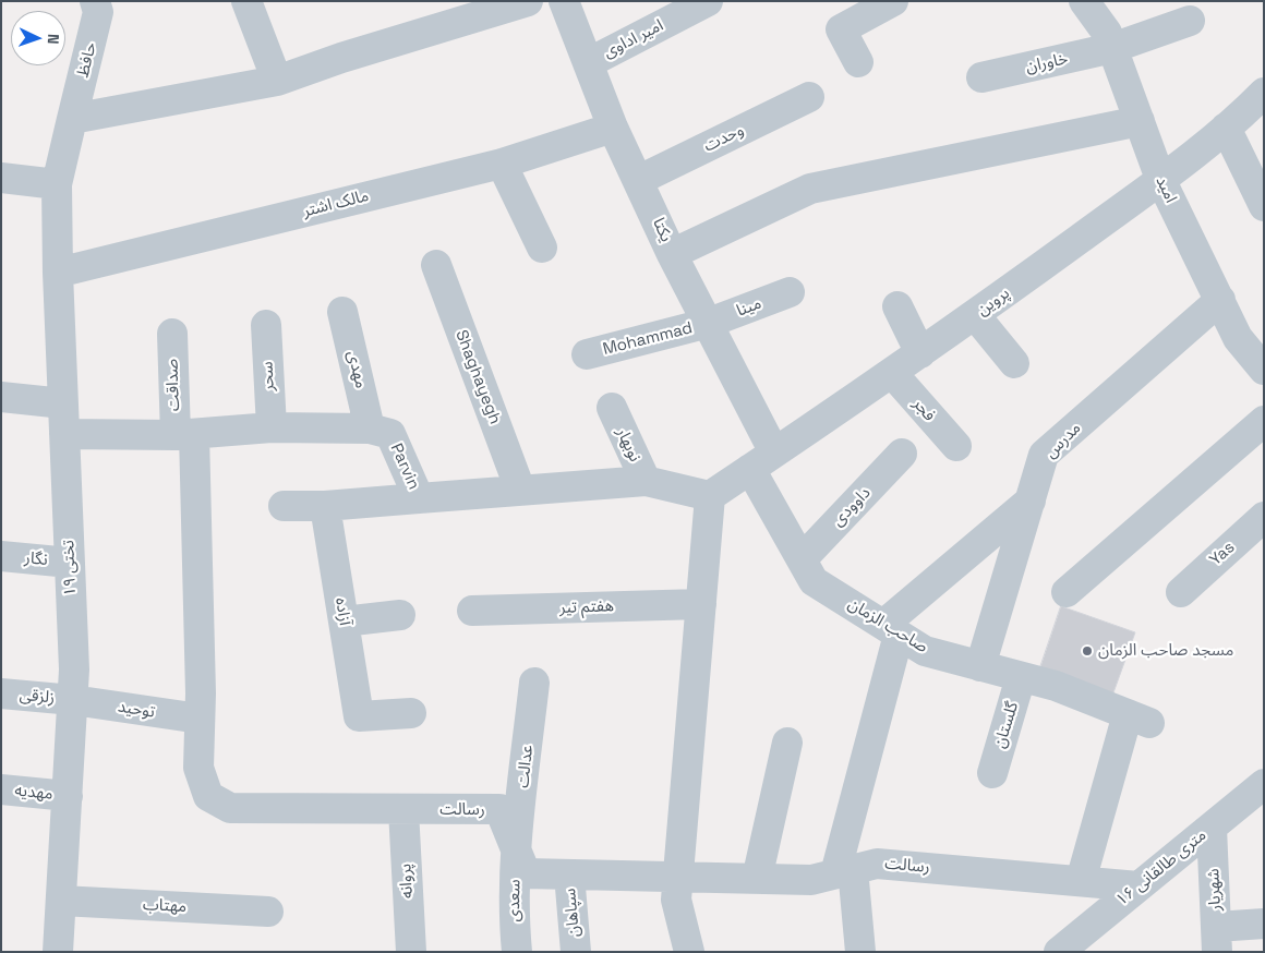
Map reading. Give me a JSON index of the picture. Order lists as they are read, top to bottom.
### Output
{
  "streets": {
    "street": [
      "امیر اداوی",
      "حافظ",
      "خاوران",
      "وحدت",
      "امید",
      "مالک اشتر",
      "یکتا",
      "پروین",
      "مینا",
      "Mohammad",
      "مهدی",
      "سحر",
      "Shaghayegh",
      "صداقت",
      "فجر",
      "مدرس",
      "نوبهار",
      "Parvin",
      "داوودی",
      "Yas",
      "نگار",
      "تختی ۱۹",
      "هفتم تیر",
      "آزاده",
      "صاحب الزمان",
      "زلزقی",
      "توحید",
      "گلستان",
      "عدالت",
      "مهدیه",
      "رسالت",
      "۱۶ متری طالقانی",
      "پروانه",
      "شهریار",
      "سعدی",
      "مهتاب",
      "سپاهان"
    ]
  },
  "crossings": [
    ["امیر اداوی", "یکتا"],
    ["حافظ", "تختی ۱۹"],
    ["خاوران", "امید"],
    ["وحدت", "یکتا"],
    ["امید", "پروین"],
    ["امید", "مدرس"],
    ["مالک اشتر", "یکتا"],
    ["مالک اشتر", "تختی ۱۹"],
    ["یکتا", "پروین"],
    ["یکتا", "مینا"],
    ["یکتا", "Mohammad"],
    ["پروین", "فجر"],
    ["پروین", "Parvin"],
    ["پروین", "صاحب الزمان"],
    ["مینا", "Mohammad"],
    ["مهدی", "Parvin"],
    ["سحر", "Parvin"],
    ["Shaghayegh", "Parvin"],
    ["صداقت", "Parvin"],
    ["صداقت", "توحید"],
    ["صداقت", "رسالت"],
    ["مدرس", "صاحب الزمان"],
    ["نوبهار", "Parvin"],
    ["Parvin", "تختی ۱۹"],
    ["داوودی", "صاحب الزمان"],
    ["نگار", "تختی ۱۹"],
    ["تختی ۱۹", "زلزقی"],
    ["تختی ۱۹", "توحید"],
    ["تختی ۱۹", "مهدیه"],
    ["تختی ۱۹", "مهتاب"],
    ["صاحب الزمان", "گلستان"],
    ["صاحب الزمان", "رسالت"],
    ["زلزقی", "توحید"],
    ["عدالت", "رسالت"],
    ["عدالت", "سعدی"],
    ["رسالت", "۱۶ متری طالقانی"],
    ["رسالت", "پروانه"],
    ["رسالت", "سعدی"],
    ["رسالت", "سپاهان"],
    ["۱۶ متری طالقانی", "شهریار"]
  ],
  "places": ["مسجد صاحب الزمان"],
  "north": "right"
}
